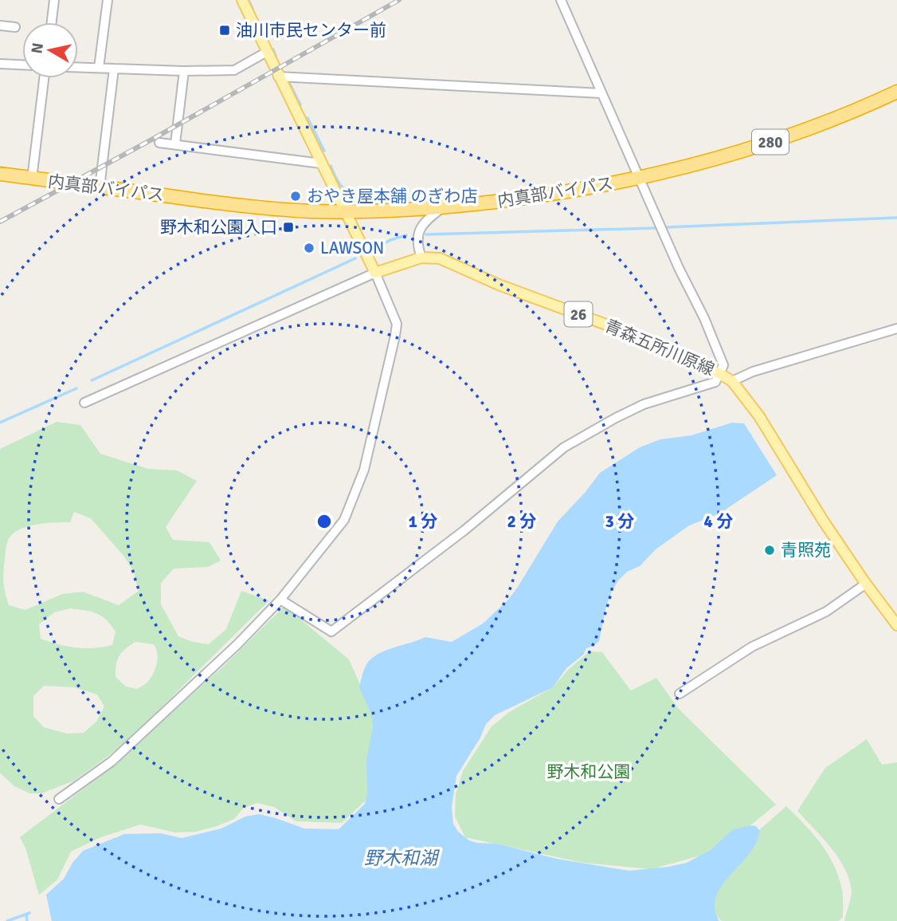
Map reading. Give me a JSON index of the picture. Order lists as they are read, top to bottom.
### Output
{
  "streets": {
    "highway": ["280", "内真部バイパス"],
    "main road": ["26", "青森五所川原線"]
  },
  "water": ["野木和湖"],
  "parks": ["野木和公園"],
  "places": {
    "transit": ["油川市民センター前", "野木和公園入口"],
    "other": ["おやき屋本舗 のぎわ店", "LAWSON", "青照苑"]
  },
  "north": "left",
  "rings": [
    "1 分",
    "2 分",
    "3 分",
    "4 分"
  ]
}
